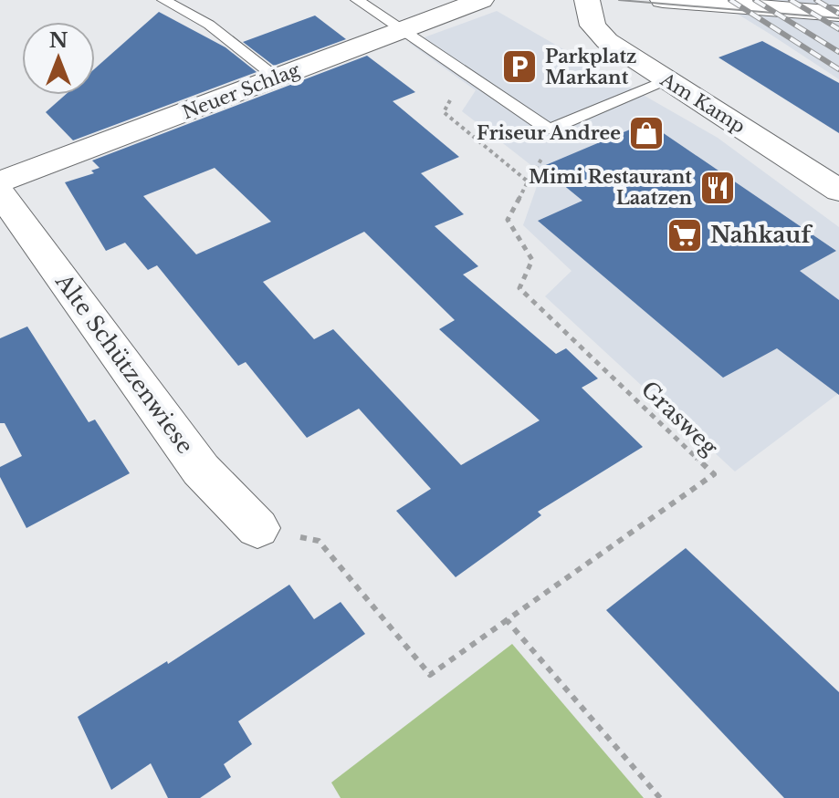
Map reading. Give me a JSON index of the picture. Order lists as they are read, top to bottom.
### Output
{
  "streets": {
    "street": ["Neuer Schlag", "Am Kamp", "Alte Schützenwiese"],
    "path": ["Grasweg"]
  },
  "places": {
    "parking": ["Parkplatz Markant"],
    "shop": ["Friseur Andree"],
    "restaurant": ["Mimi Restaurant Laatzen"],
    "supermarket": ["Nahkauf"]
  },
  "north": "top"
}
